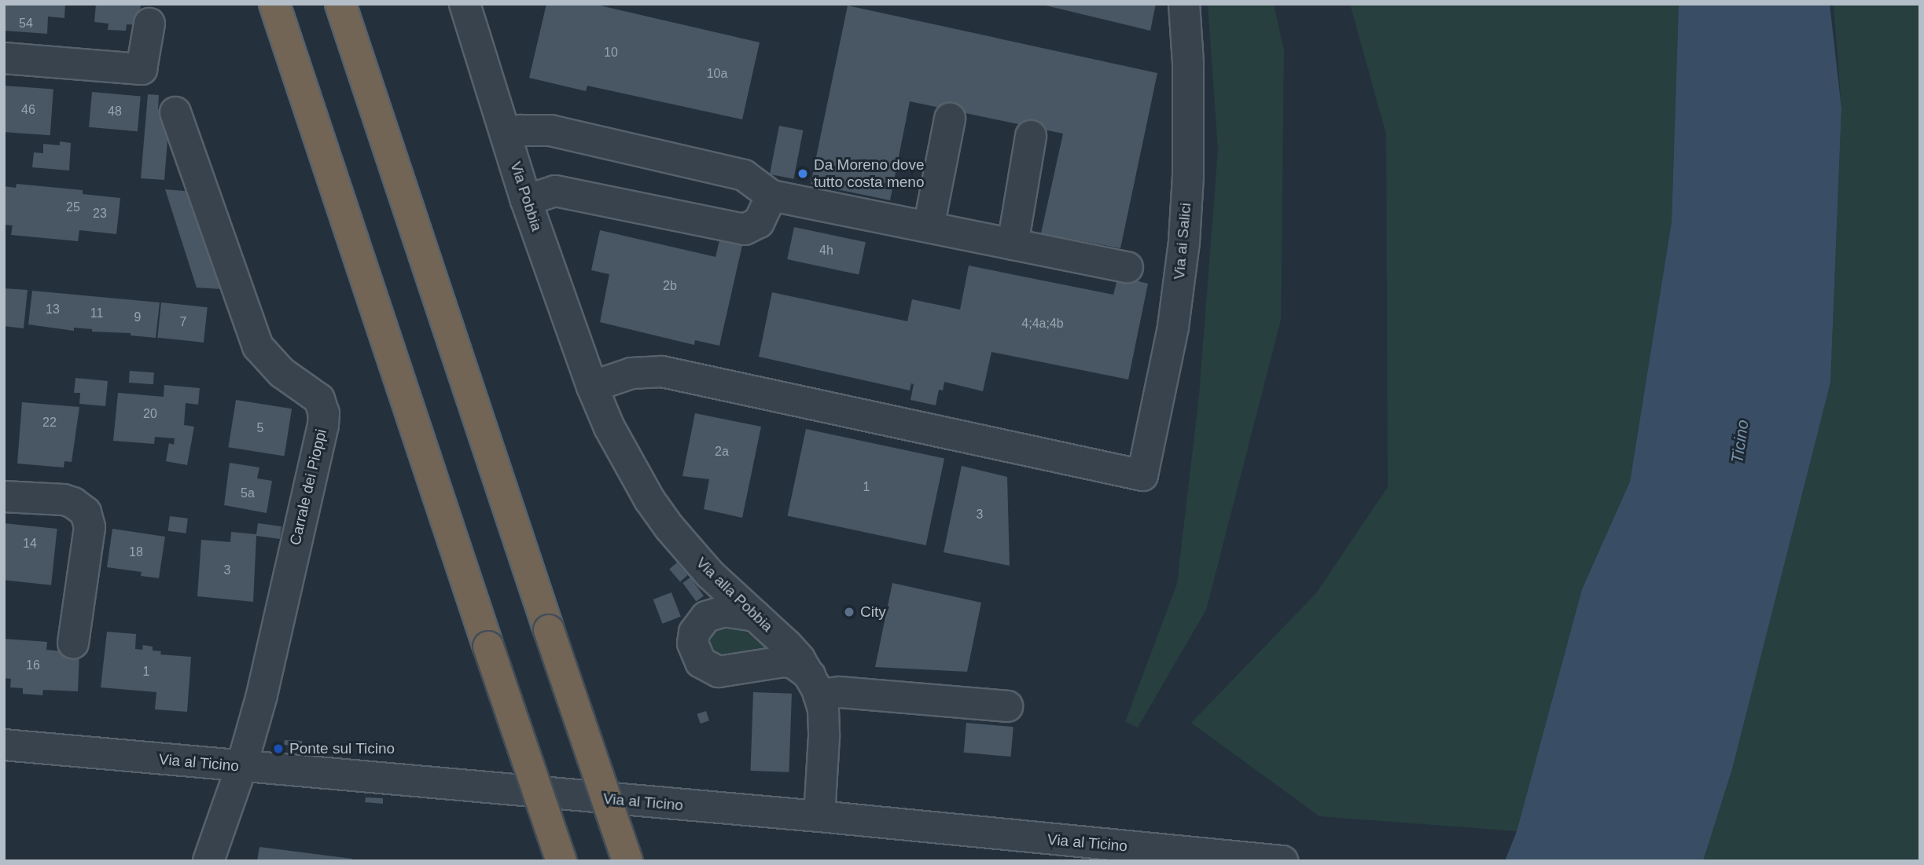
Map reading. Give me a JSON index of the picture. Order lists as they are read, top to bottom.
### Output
{
  "streets": {
    "street": [
      "Via Pobbia",
      "Via ai Salici",
      "Carrale dei Pioppi",
      "Via alla Pobbia",
      "Via al Ticino"
    ]
  },
  "crossings": [
    ["Via Pobbia", "Via ai Salici"],
    ["Via Pobbia", "Via alla Pobbia"],
    ["Via ai Salici", "Via alla Pobbia"],
    ["Carrale dei Pioppi", "Via al Ticino"],
    ["Via alla Pobbia", "Via al Ticino"]
  ],
  "water": ["Ticino"],
  "places": ["Da Moreno dove tutto costa meno", "City", "Ponte sul Ticino"],
  "house_numbers": [
    "54",
    "10",
    "10a",
    "46",
    "48",
    "25",
    "23",
    "4h",
    "2b",
    "13",
    "11",
    "9",
    "7",
    "4;4a;4b",
    "20",
    "22",
    "5",
    "2a",
    "1",
    "5a",
    "3",
    "14",
    "18",
    "3",
    "16",
    "1"
  ]
}
